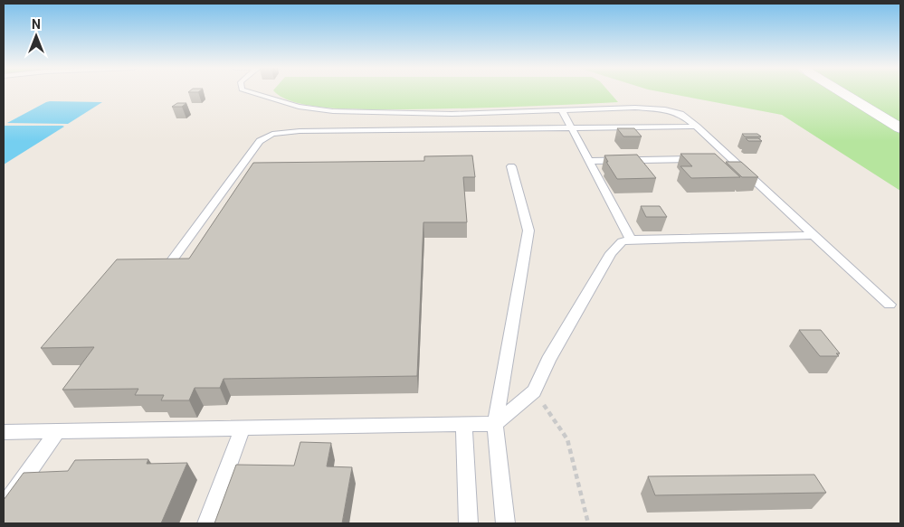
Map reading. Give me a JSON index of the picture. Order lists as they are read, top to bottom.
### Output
{
  "north": "top"
}
